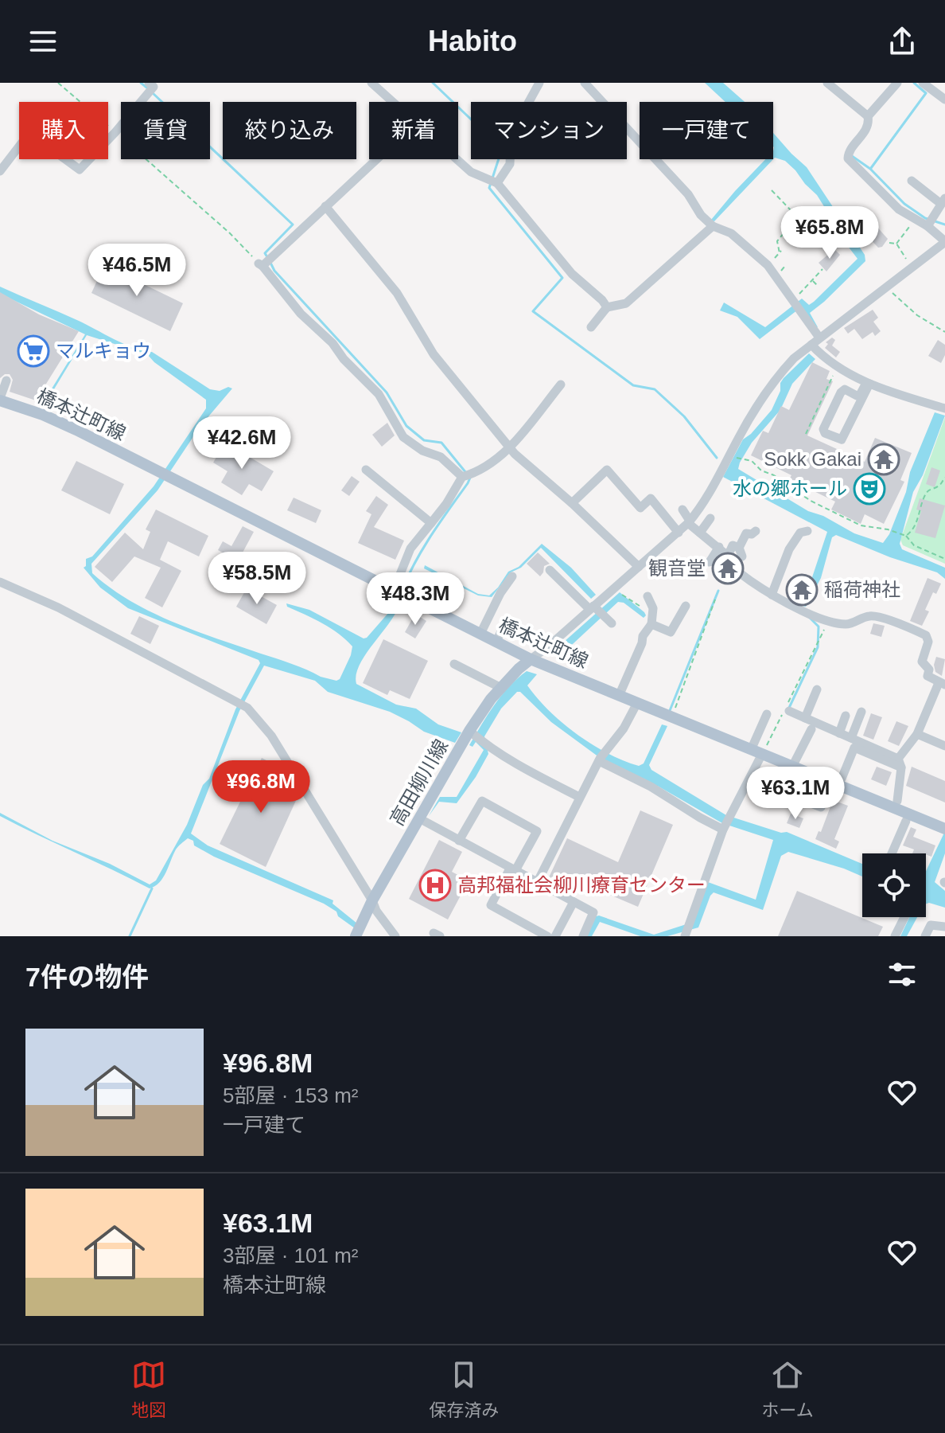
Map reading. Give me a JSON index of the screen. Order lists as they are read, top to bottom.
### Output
{
  "streets": {
    "main road": ["橋本辻町線", "高田柳川線"]
  },
  "crossings": [
    ["橋本辻町線", "高田柳川線"]
  ],
  "places": {
    "supermarket": ["マルキョウ"],
    "temple": ["Sokk Gakai", "観音堂", "稲荷神社"],
    "theatre": ["水の郷ホール"],
    "hospital": ["高邦福祉会柳川療育センター"]
  },
  "page": {
    "header": "Habito",
    "chip": [
      "購入",
      "賃貸",
      "絞り込み",
      "新着",
      "マンション",
      "一戸建て"
    ],
    "price": [
      "¥65.8M",
      "¥46.5M",
      "¥42.6M",
      "¥58.5M",
      "¥48.3M",
      "¥96.8M",
      "¥63.1M"
    ],
    "heading": "7件の物件",
    "list": [
      {
        "name": "¥96.8M",
        "note": "5部屋 · 153 m² · 一戸建て"
      },
      {
        "name": "¥63.1M",
        "note": "3部屋 · 101 m² · 橋本辻町線"
      }
    ],
    "tabs": ["地図", "保存済み", "ホーム"]
  }
}
